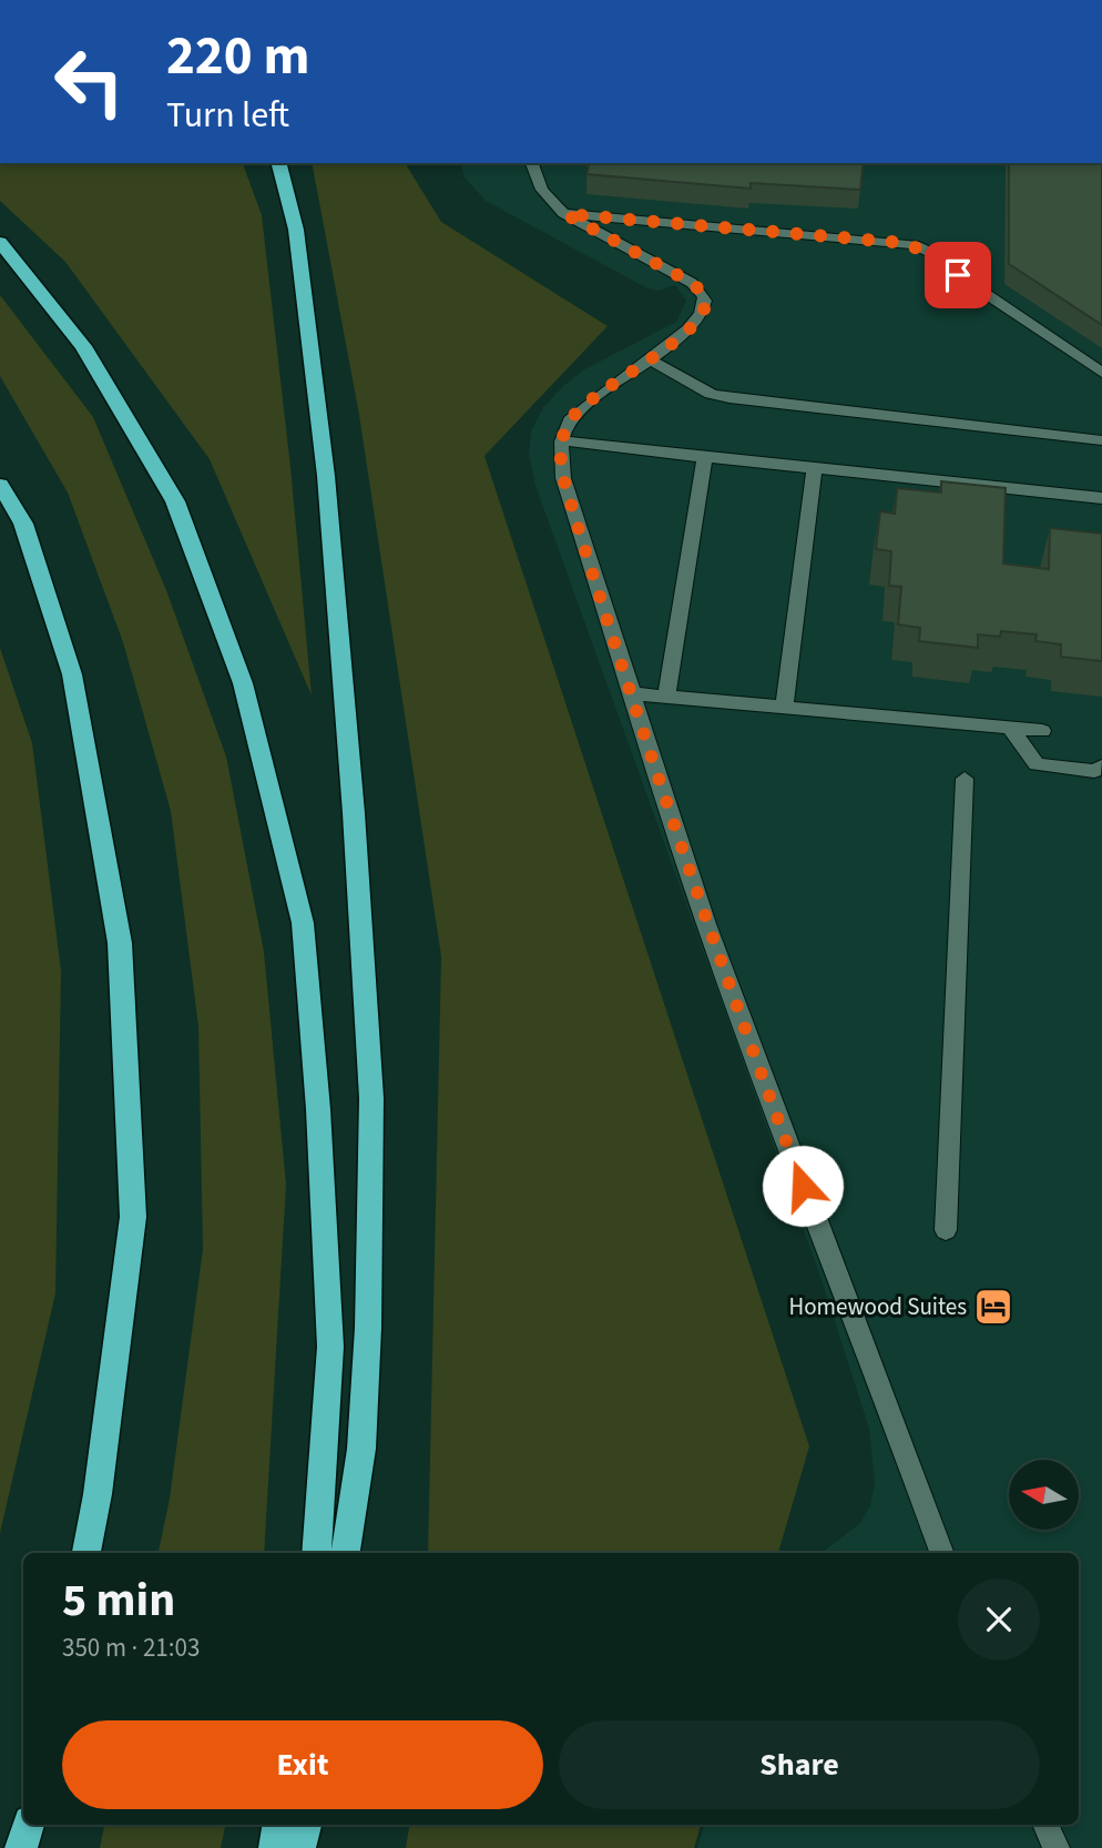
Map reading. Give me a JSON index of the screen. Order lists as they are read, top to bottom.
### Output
{
  "places": {
    "hotel": ["Homewood Suites"]
  },
  "north": "left",
  "page": {
    "turn": ["220 m", "Turn left"],
    "heading": ["5 min", "350 m · 21:03"],
    "buttons": ["Exit", "Share"]
  }
}
